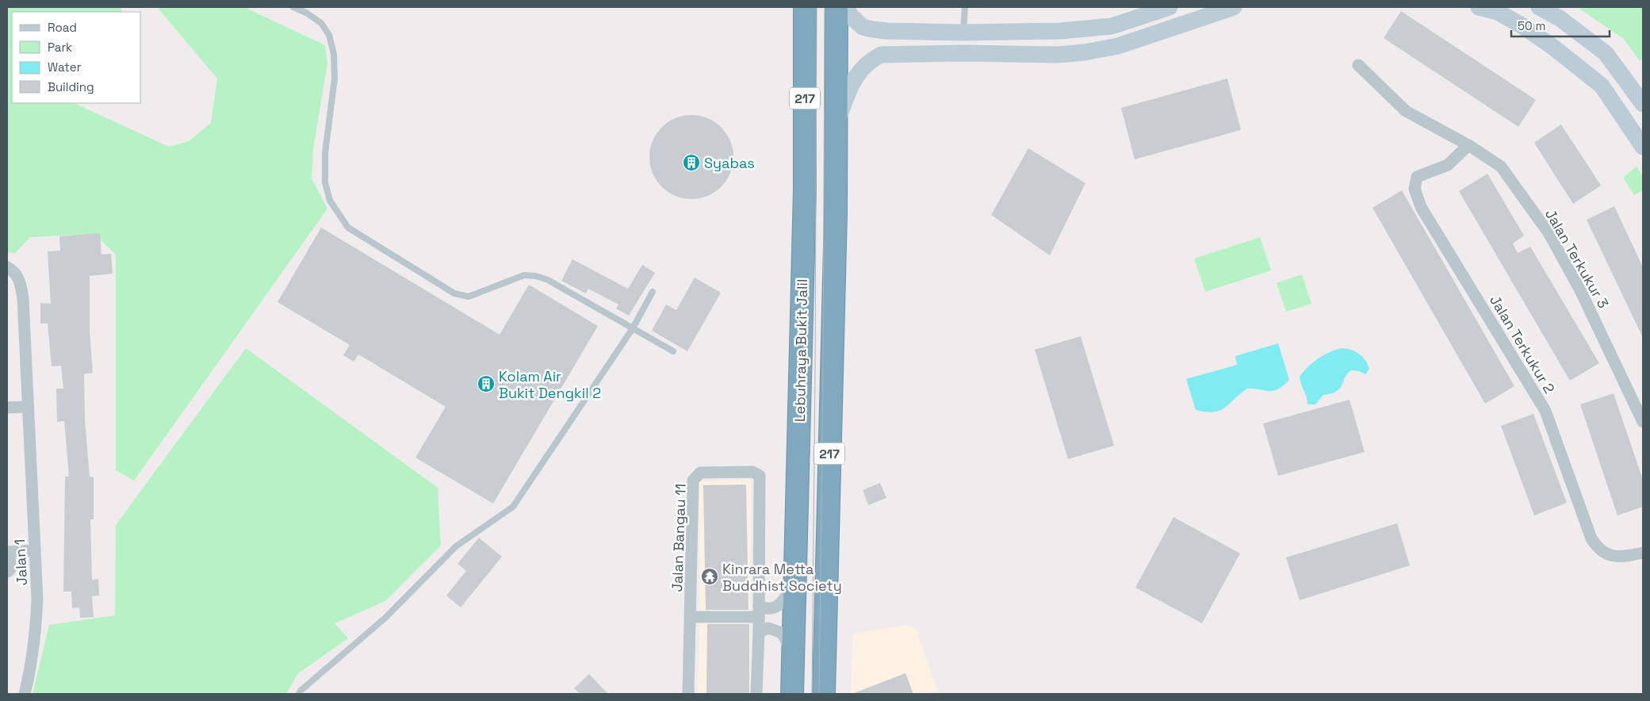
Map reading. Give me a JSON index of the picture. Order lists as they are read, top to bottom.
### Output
{
  "streets": {
    "highway": ["217", "Lebuhraya Bukit Jalil"],
    "street": [
      "Jalan Terkukur 3",
      "Jalan Terkukur 2",
      "Jalan Bangau 11",
      "Jalan 1"
    ]
  },
  "crossings": [
    ["Jalan Terkukur 3", "Jalan Terkukur 2"]
  ],
  "places": {
    "building": ["Syabas", "Kolam Air Bukit Dengkil 2"],
    "temple": ["Kinrara Metta Buddhist Society"]
  },
  "legend": [
    "Road",
    "Park",
    "Water",
    "Building"
  ],
  "scale_bar": "50 m"
}
